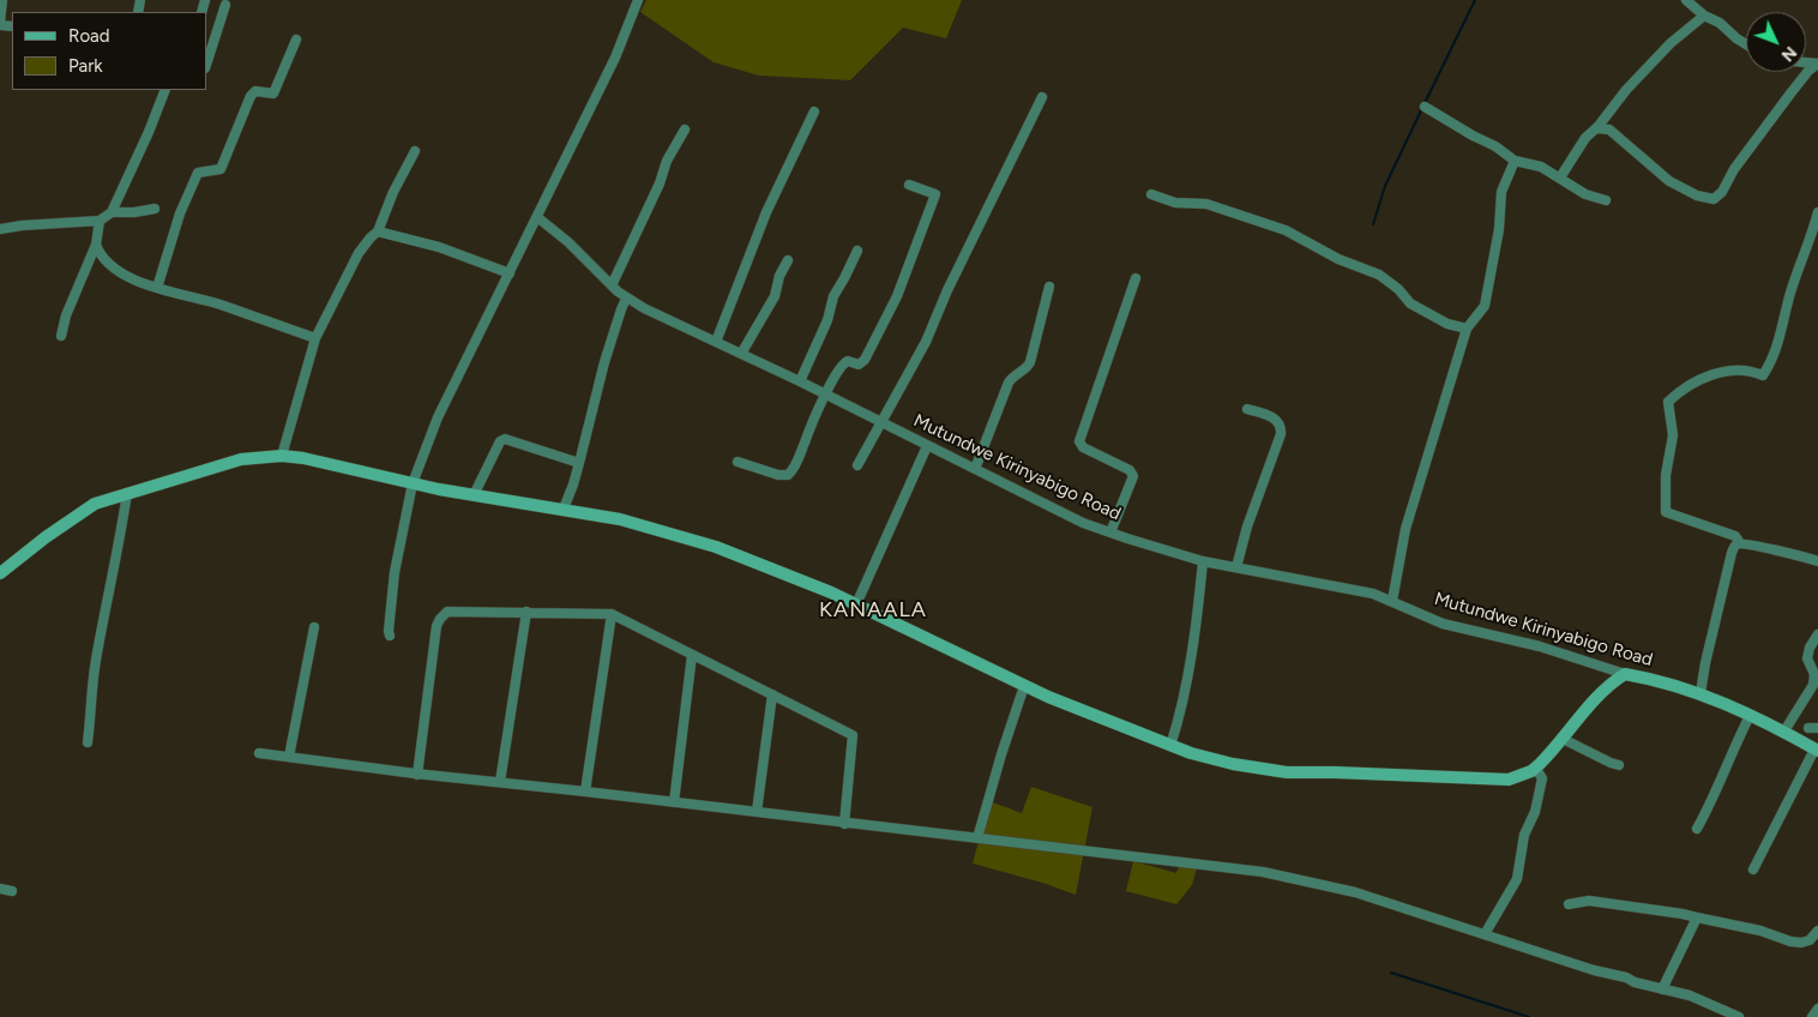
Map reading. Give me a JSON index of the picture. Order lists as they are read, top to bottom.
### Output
{
  "streets": {
    "street": ["Mutundwe Kirinyabigo Road"]
  },
  "districts": ["KANAALA"],
  "legend": ["Road", "Park"],
  "north": "bottom right"
}
